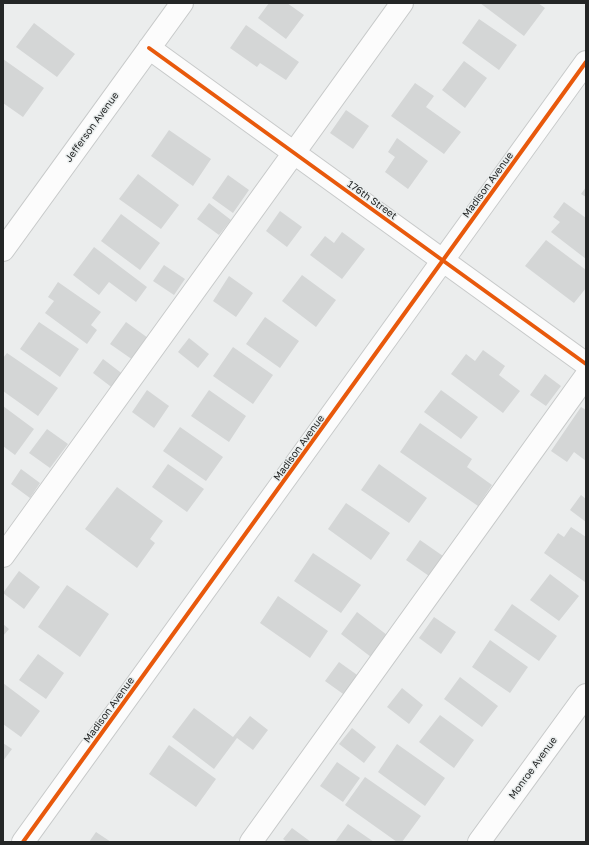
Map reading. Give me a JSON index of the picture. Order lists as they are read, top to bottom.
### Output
{
  "streets": {
    "street": [
      "Jefferson Avenue",
      "Madison Avenue",
      "176th Street",
      "Monroe Avenue"
    ]
  },
  "crossings": [
    ["Jefferson Avenue", "176th Street"],
    ["Madison Avenue", "176th Street"]
  ]
}
